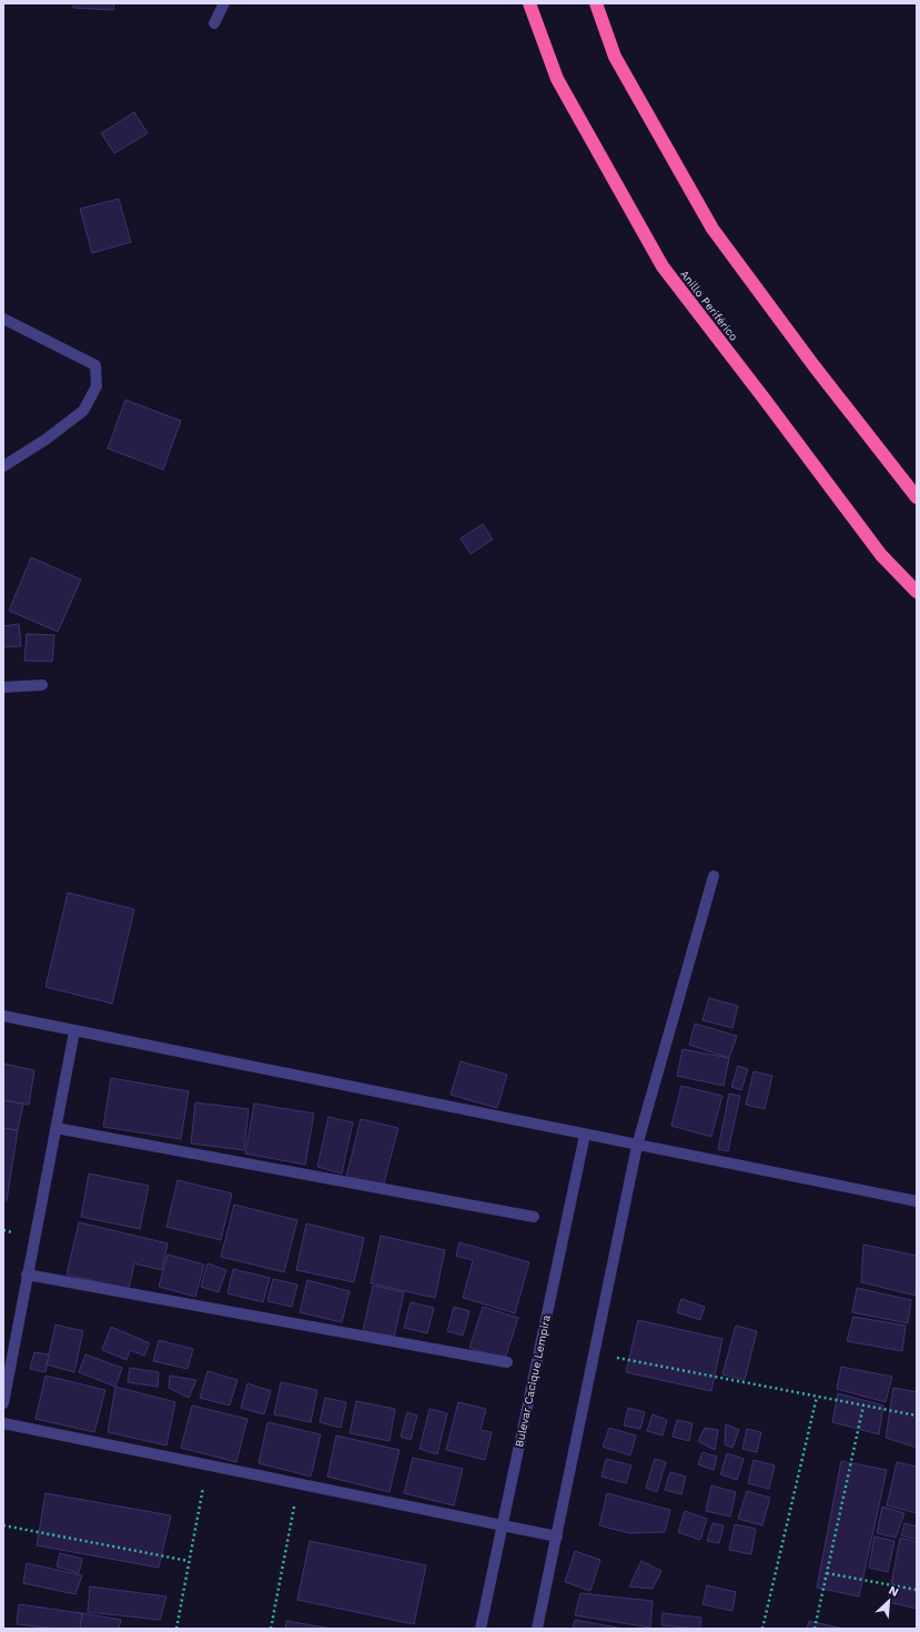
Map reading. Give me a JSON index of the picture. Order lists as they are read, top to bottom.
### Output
{
  "streets": {
    "highway": ["Anillo Periférico"],
    "street": ["Bulevar Cacique Lempira"]
  },
  "north": "top right"
}
